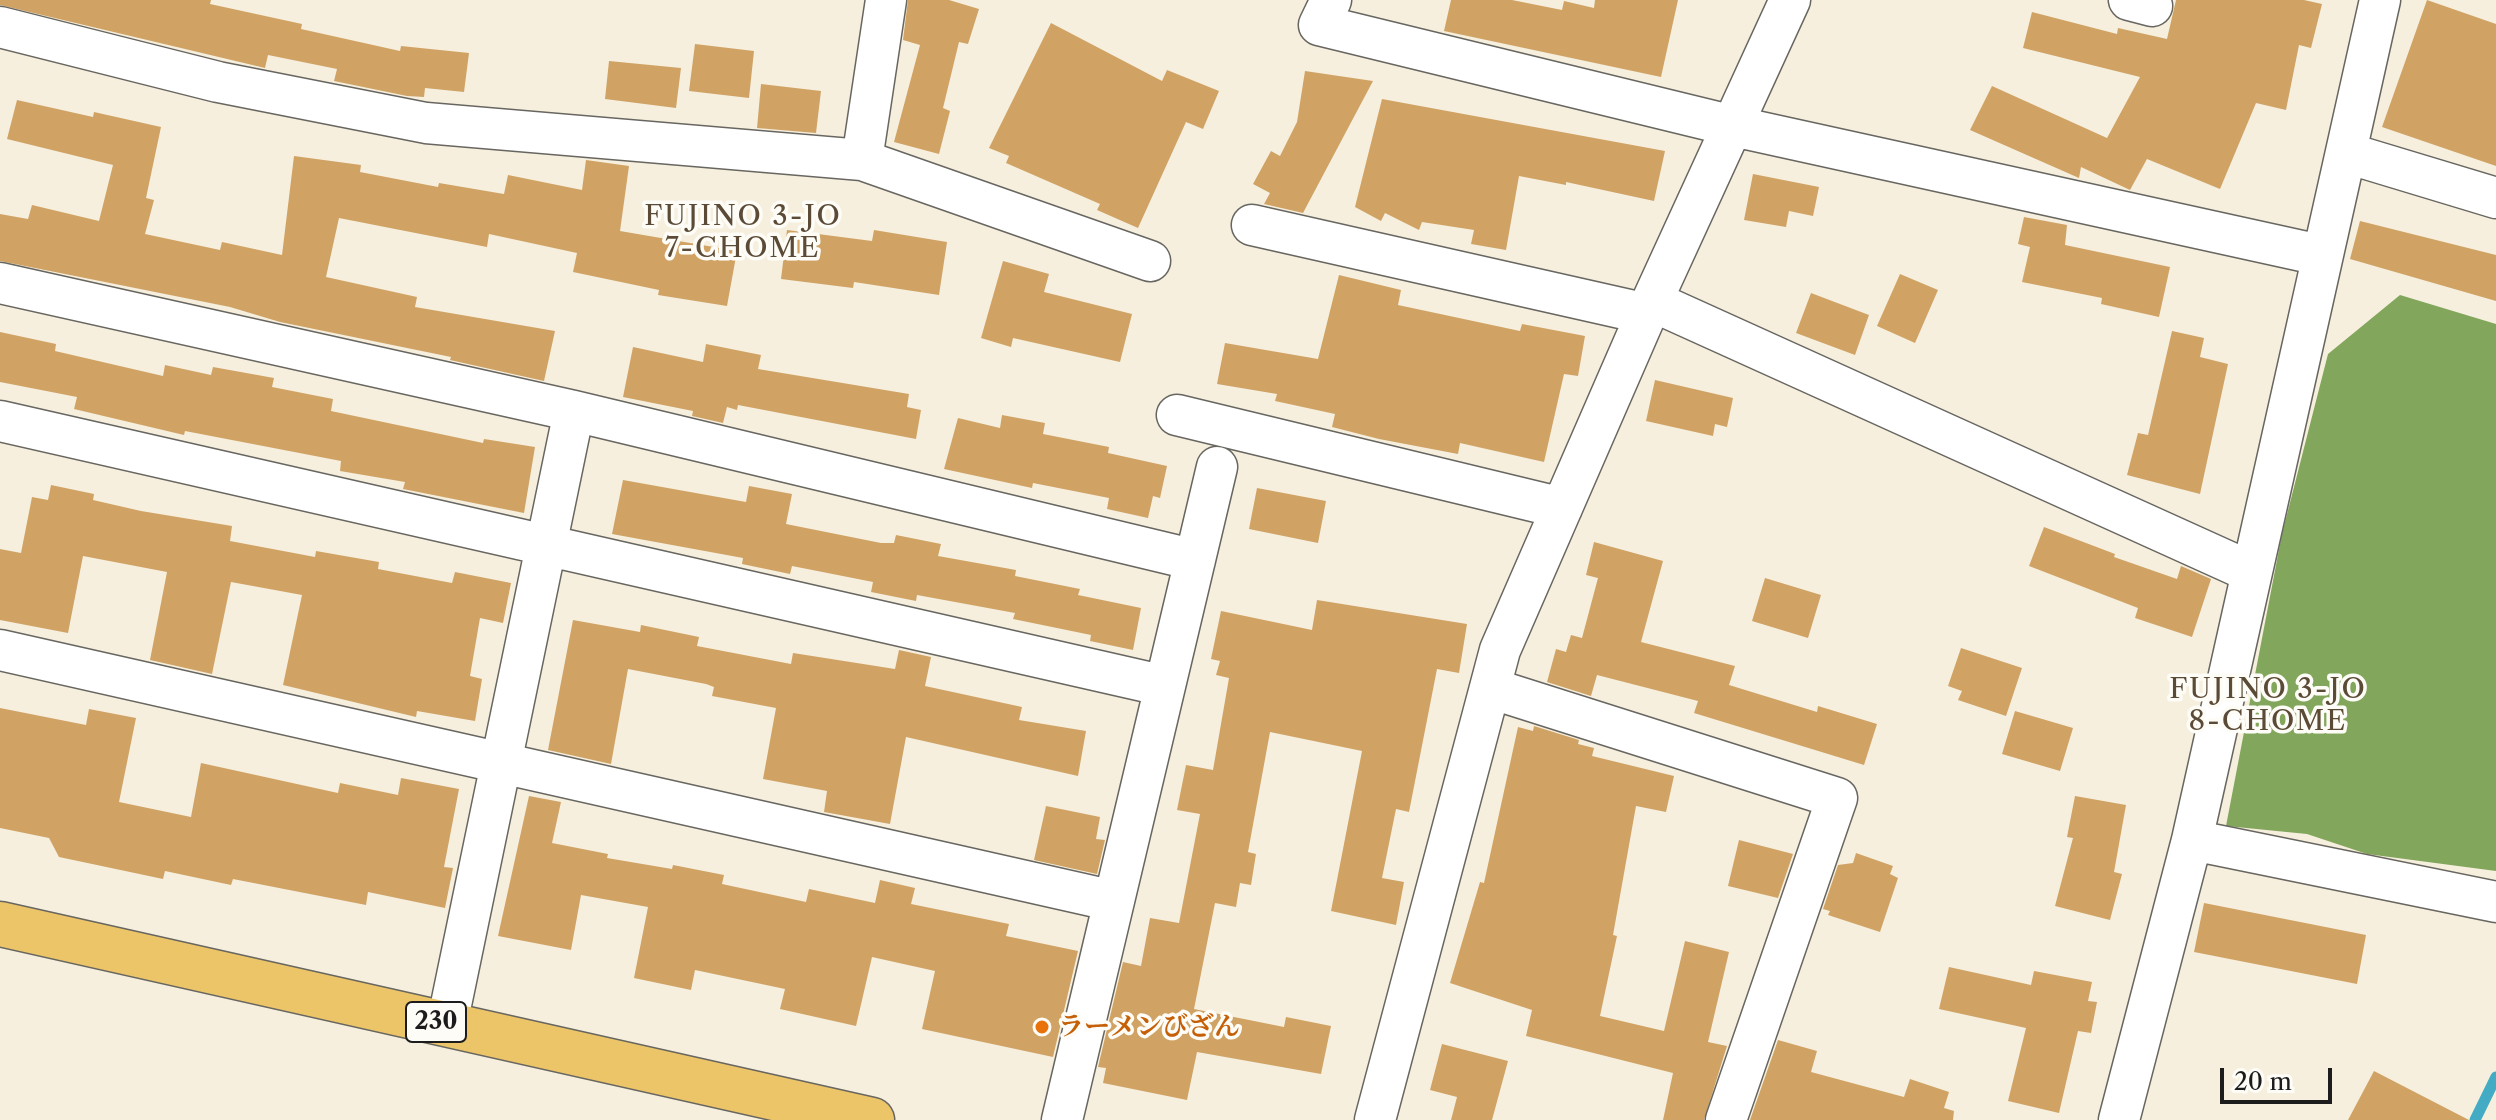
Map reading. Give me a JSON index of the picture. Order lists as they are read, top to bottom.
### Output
{
  "streets": {
    "highway": ["230"]
  },
  "districts": ["FUJINO 3-JO 7-CHOME", "FUJINO 3-JO 8-CHOME"],
  "places": ["ラーメンびざん"],
  "scale_bar": "20 m"
}
